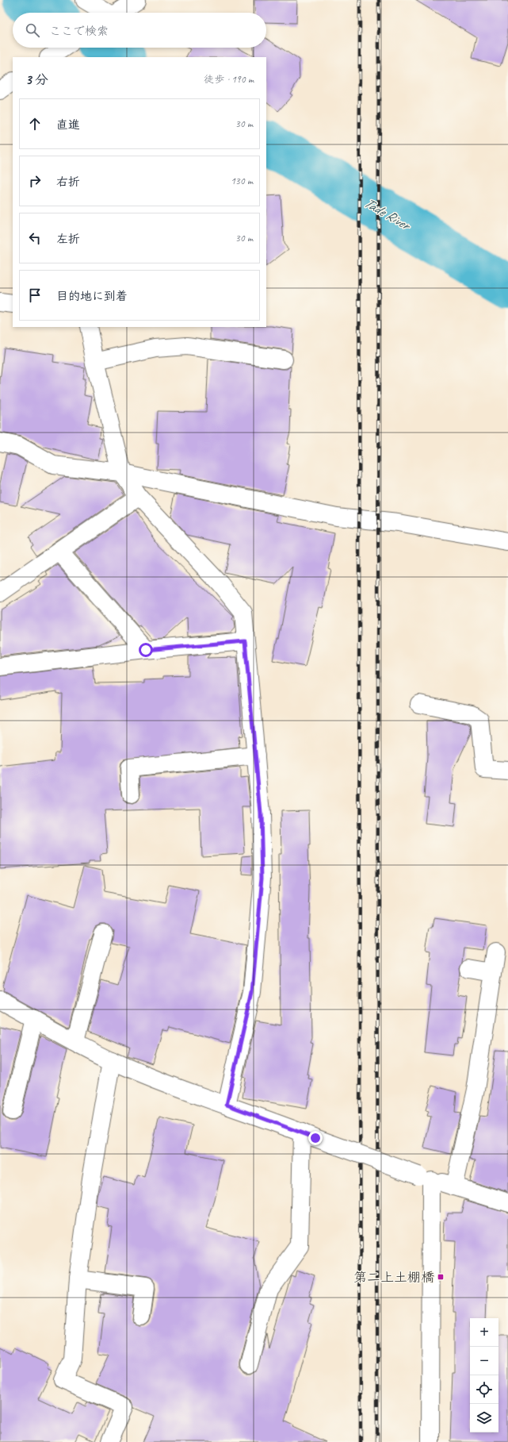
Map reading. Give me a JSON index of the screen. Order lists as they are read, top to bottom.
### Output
{
  "water": ["Tade River"],
  "places": {
    "transit": ["第二上土棚橋"]
  },
  "page": {
    "search": "ここで検索",
    "heading": ["3 分", "徒歩 · 190 m"],
    "list": [
      ["直進", "30 m"],
      ["右折", "130 m"],
      ["左折", "30 m"],
      "目的地に到着"
    ],
    "map_buttons": ["+", "−"]
  }
}
